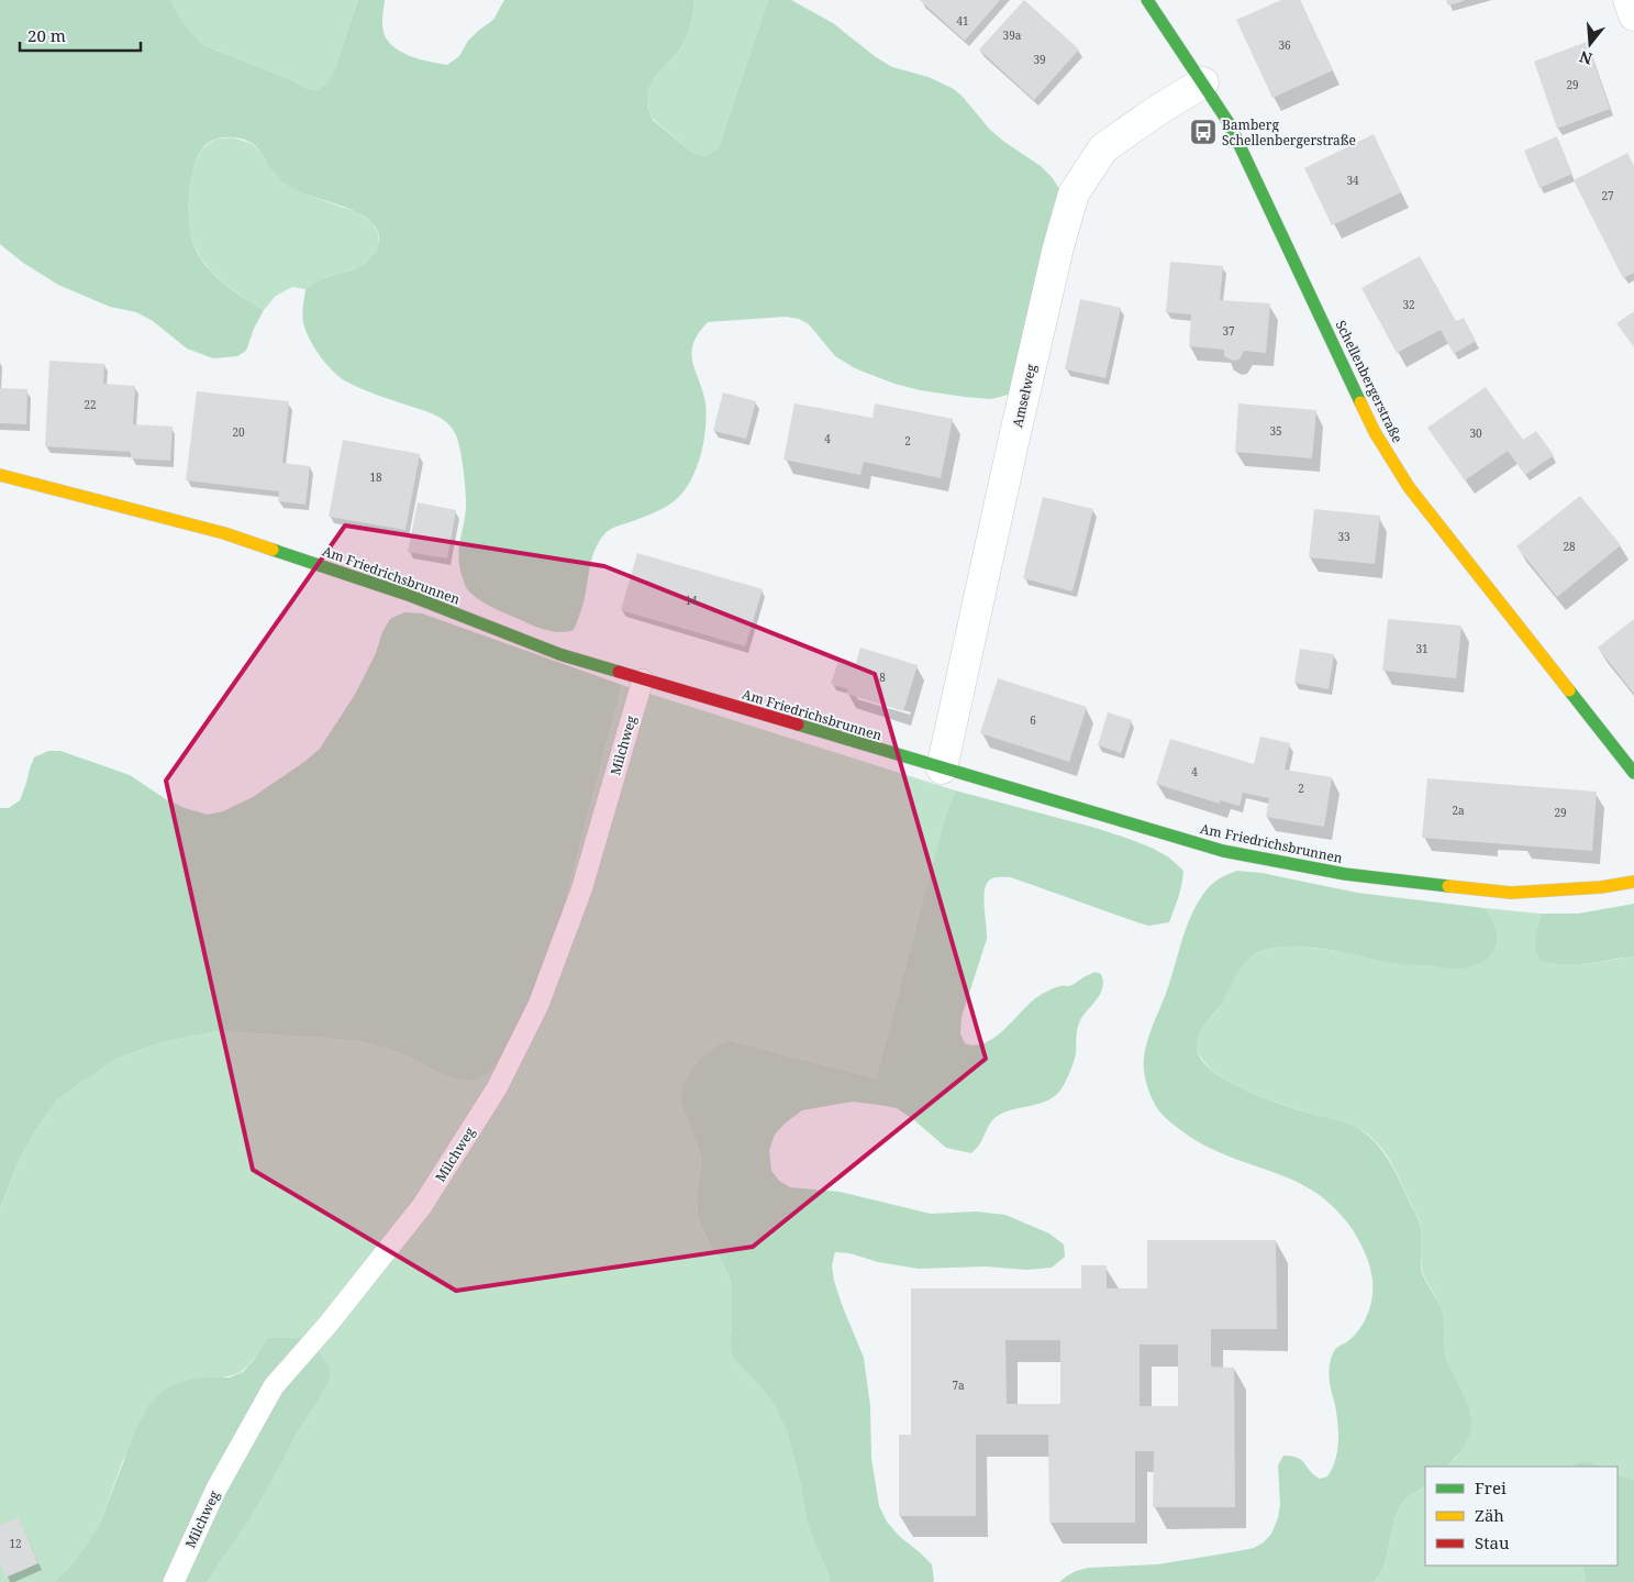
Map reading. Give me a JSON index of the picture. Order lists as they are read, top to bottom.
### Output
{
  "streets": {
    "street": ["Schellenbergerstraße", "Amselweg", "Am Friedrichsbrunnen"],
    "lane": ["Milchweg"]
  },
  "crossings": [
    ["Schellenbergerstraße", "Amselweg"],
    ["Amselweg", "Am Friedrichsbrunnen"],
    ["Am Friedrichsbrunnen", "Milchweg"]
  ],
  "places": {
    "bus stop": ["Bamberg Schellenbergerstraße"]
  },
  "house_numbers": [
    "41",
    "39a",
    "36",
    "39",
    "29",
    "34",
    "27",
    "32",
    "37",
    "22",
    "35",
    "20",
    "30",
    "4",
    "2",
    "18",
    "33",
    "28",
    "14",
    "31",
    "8",
    "6",
    "4",
    "2",
    "2a",
    "29",
    "7a",
    "12"
  ],
  "legend": ["Frei", "Zäh", "Stau"],
  "scale_bar": "20 m",
  "north": "bottom"
}
